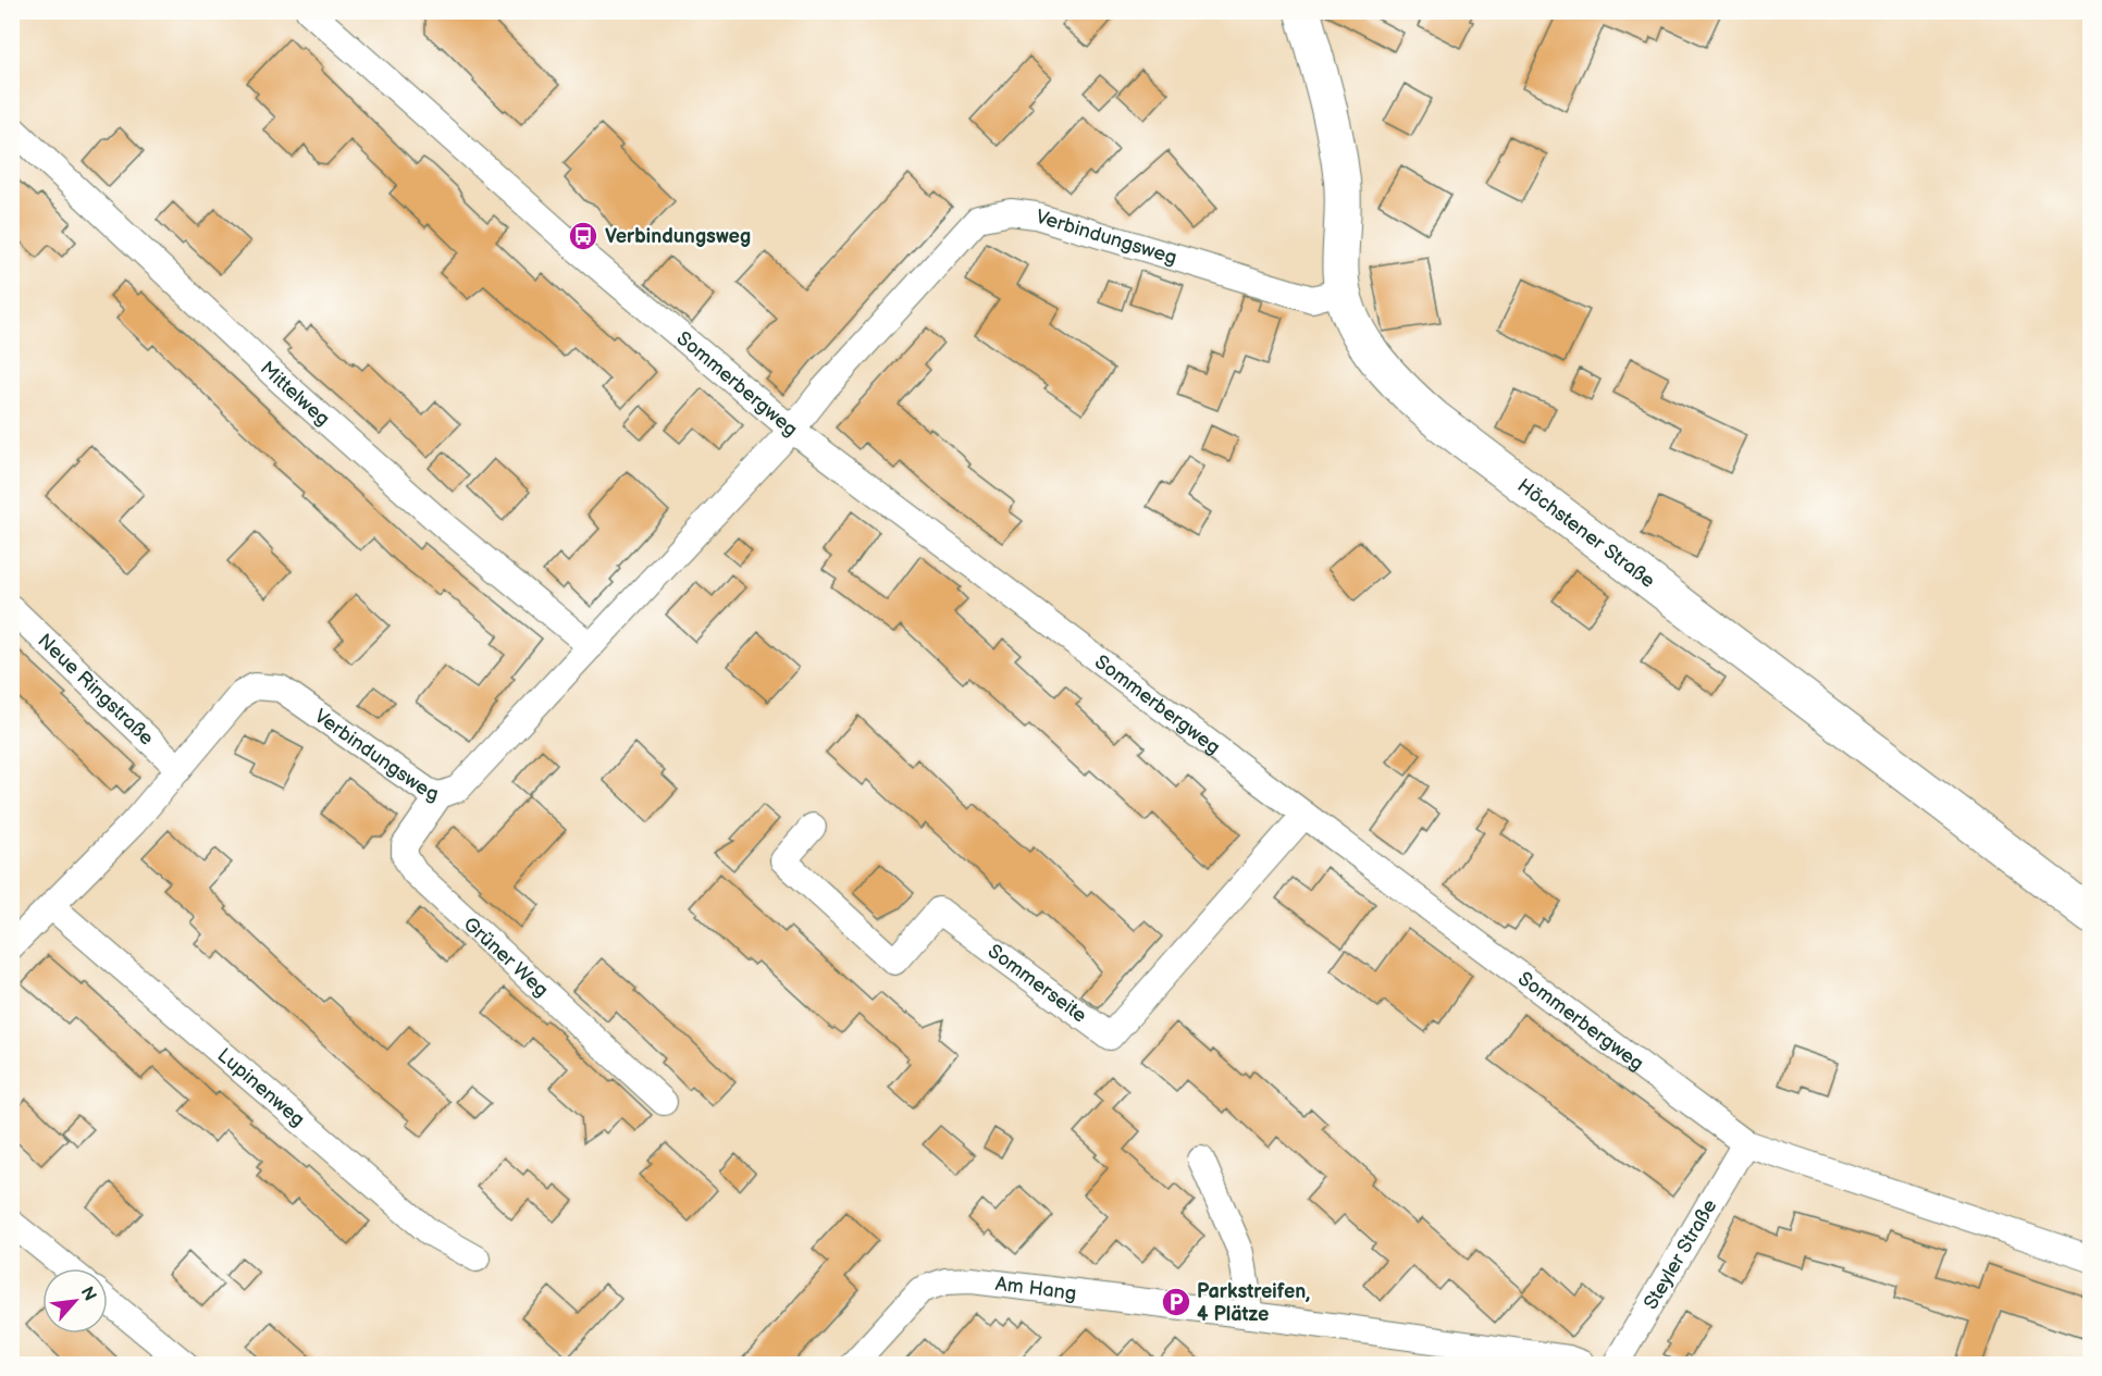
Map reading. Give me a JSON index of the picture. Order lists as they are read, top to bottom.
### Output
{
  "streets": {
    "main road": ["Höchstener Straße"],
    "street": [
      "Verbindungsweg",
      "Sommerbergweg",
      "Mittelweg",
      "Neue Ringstraße",
      "Grüner Weg",
      "Sommerseite",
      "Lupinenweg",
      "Steyler Straße",
      "Am Hang"
    ]
  },
  "crossings": [
    ["Verbindungsweg", "Sommerbergweg"],
    ["Verbindungsweg", "Mittelweg"],
    ["Verbindungsweg", "Höchstener Straße"],
    ["Verbindungsweg", "Neue Ringstraße"],
    ["Verbindungsweg", "Grüner Weg"],
    ["Verbindungsweg", "Lupinenweg"],
    ["Sommerbergweg", "Sommerseite"],
    ["Sommerbergweg", "Steyler Straße"]
  ],
  "places": {
    "bus stop": ["Verbindungsweg"],
    "parking": ["Parkstreifen, 4 Plätze"]
  },
  "north": "top right"
}
